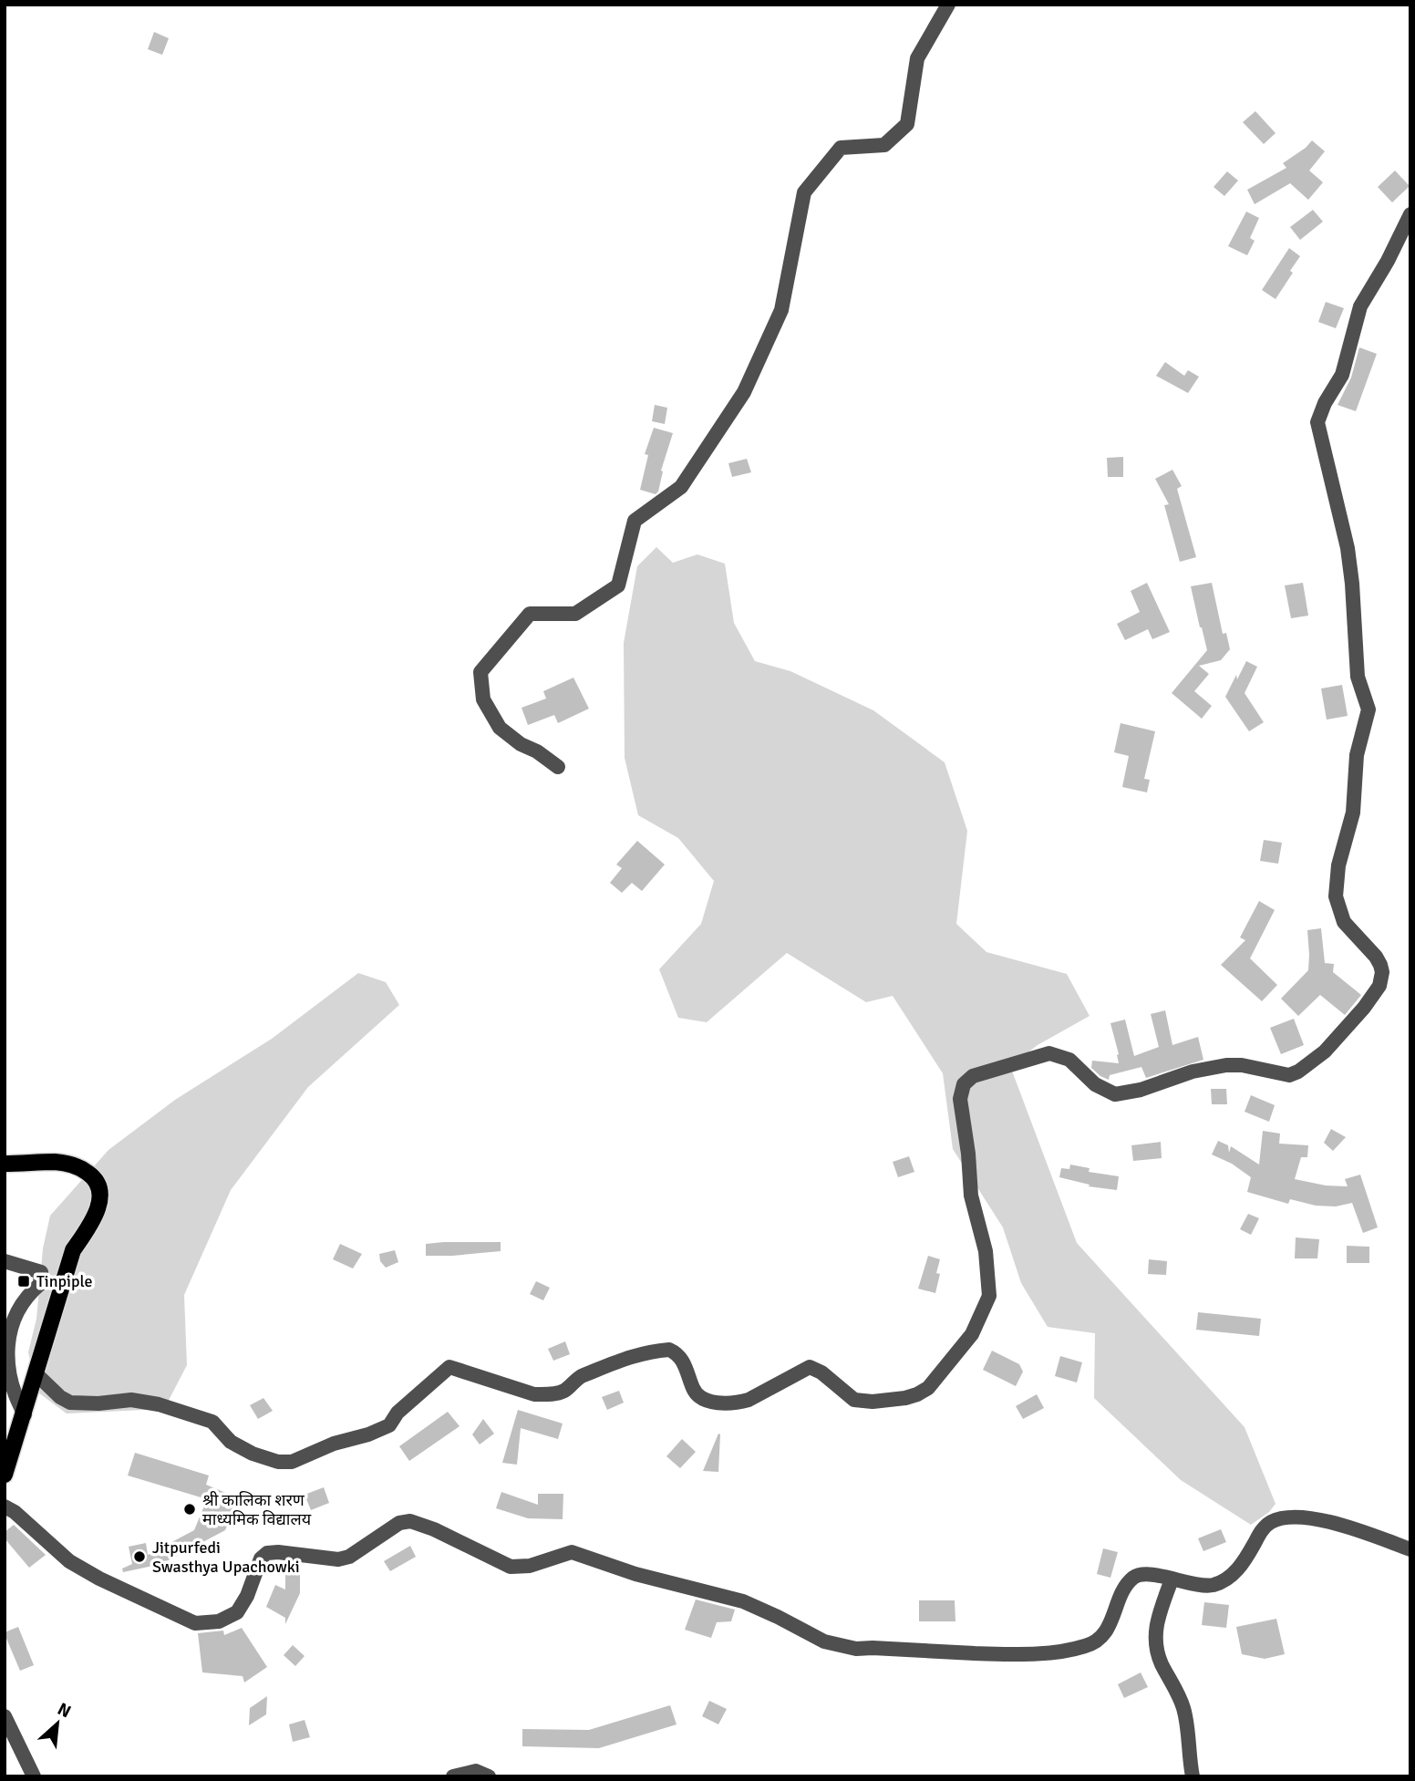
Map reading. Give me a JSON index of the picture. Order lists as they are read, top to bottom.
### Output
{
  "places": {
    "transit": ["Tinpiple"],
    "other": ["श्री कालिका शरण माध्यमिक विद्यालय", "Jitpurfedi Swasthya Upachowki"]
  },
  "north": "top right"
}
